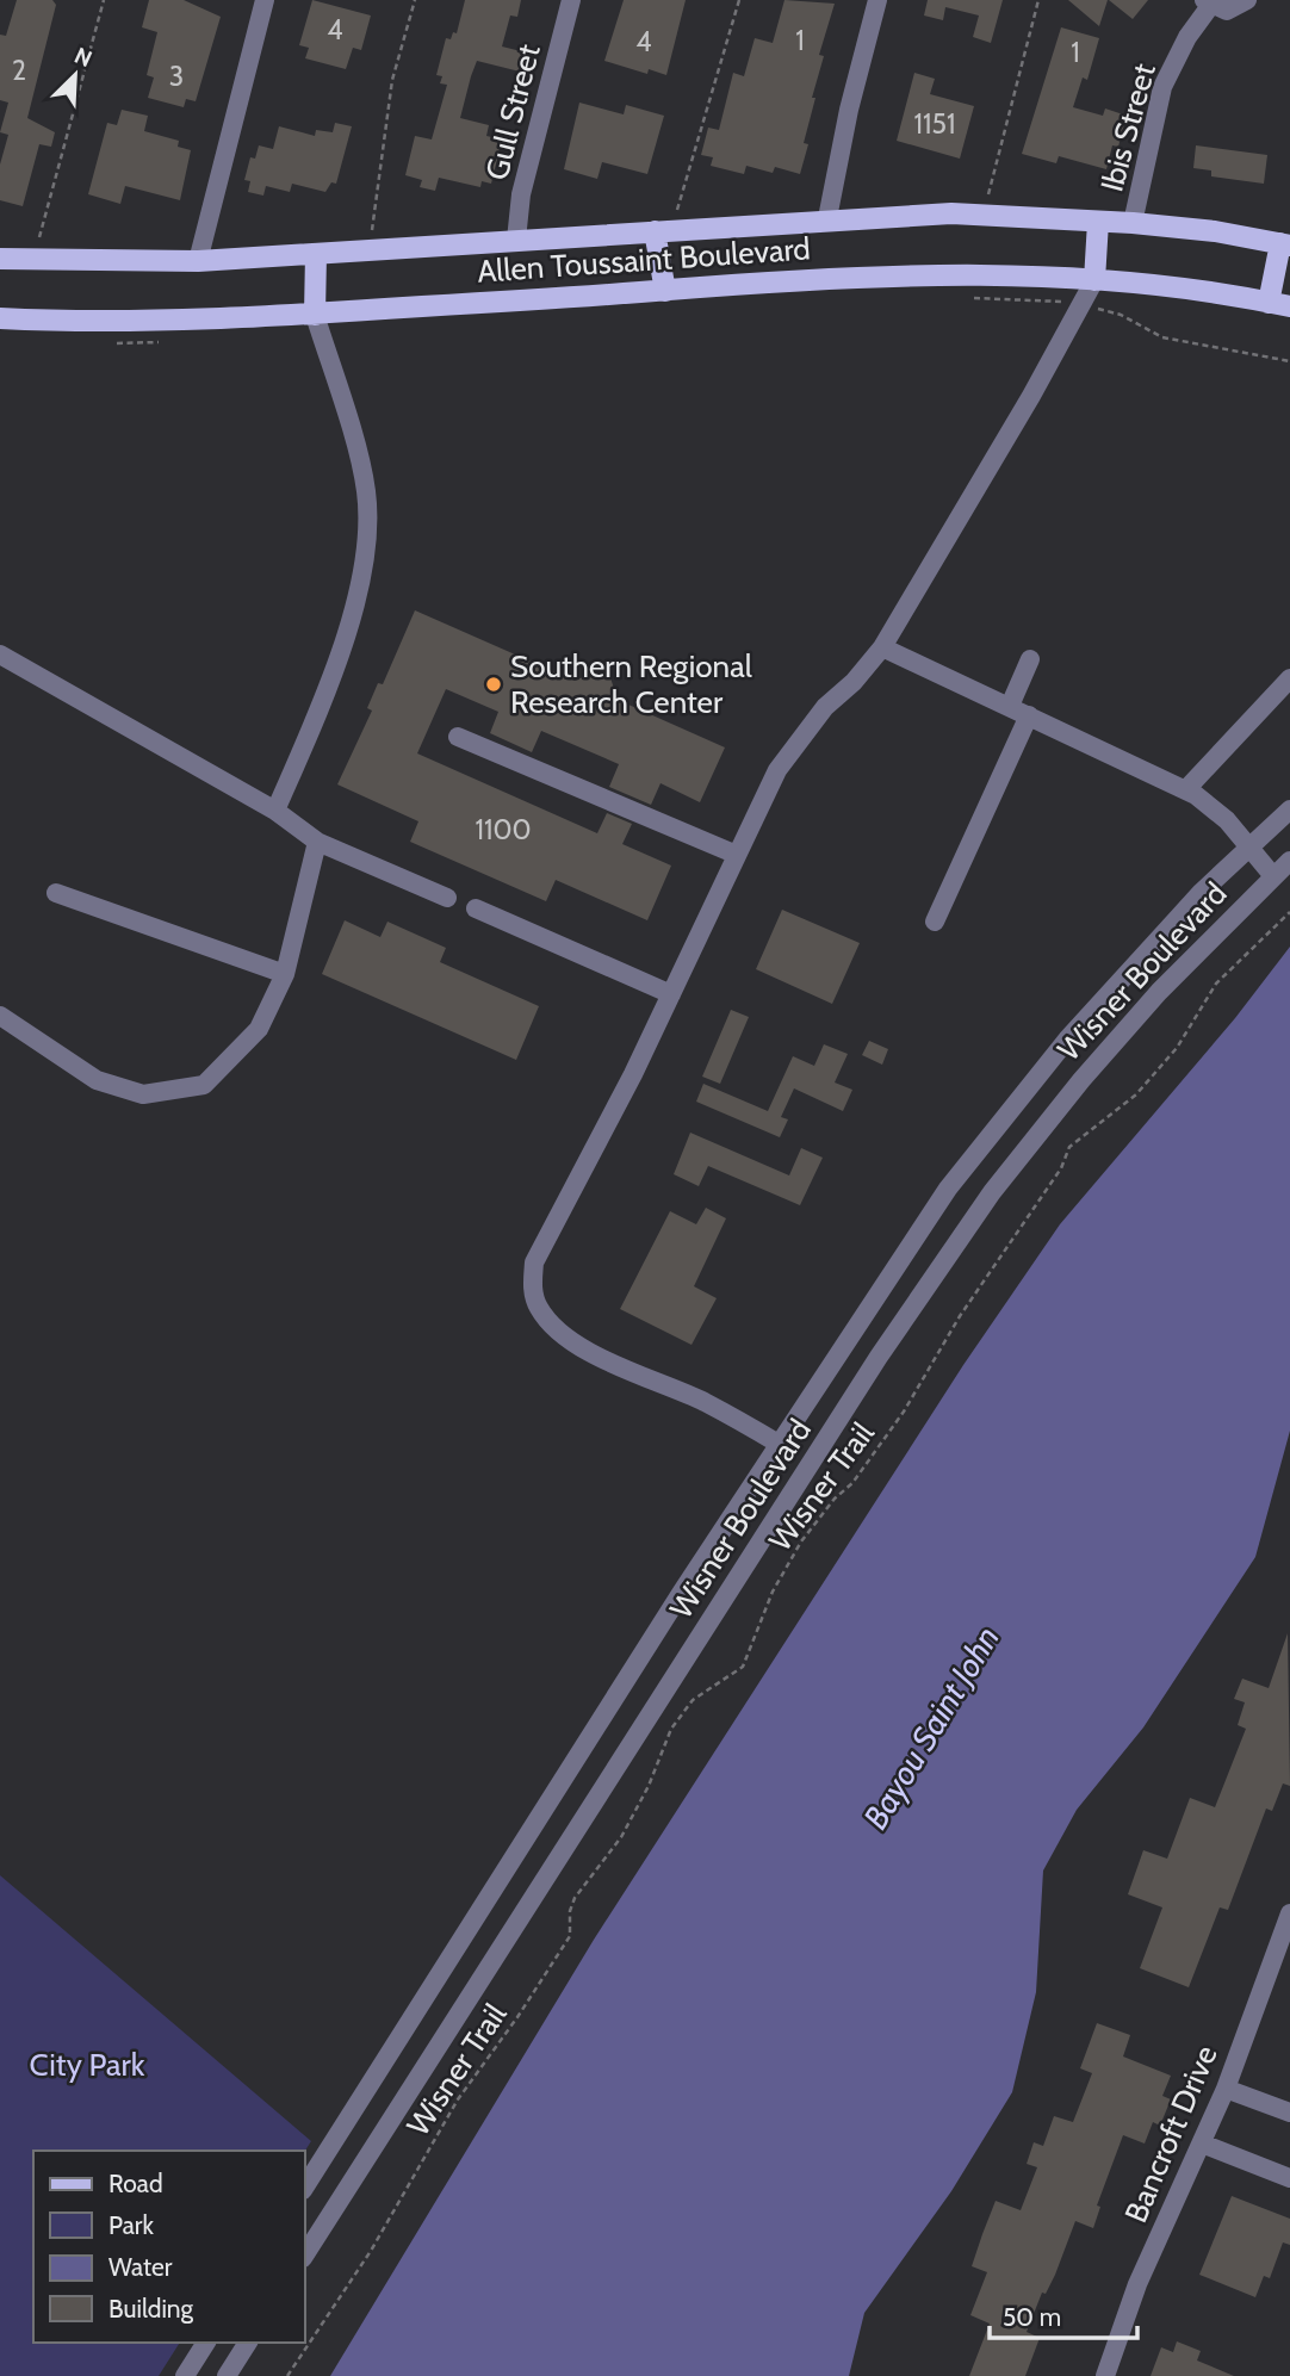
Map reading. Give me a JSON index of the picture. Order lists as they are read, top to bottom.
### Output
{
  "streets": {
    "main road": ["Allen Toussaint Boulevard"],
    "street": [
      "Gull Street",
      "Ibis Street",
      "Wisner Boulevard",
      "Bancroft Drive"
    ],
    "path": ["Wisner Trail"]
  },
  "crossings": [
    ["Gull Street", "Allen Toussaint Boulevard"],
    ["Ibis Street", "Allen Toussaint Boulevard"]
  ],
  "water": ["Bayou Saint John"],
  "parks": ["City Park"],
  "places": ["Southern Regional Research Center"],
  "house_numbers": [
    "4",
    "1",
    "4",
    "1",
    "2",
    "3",
    "1151",
    "1100"
  ],
  "legend": [
    "Road",
    "Park",
    "Water",
    "Building"
  ],
  "scale_bar": "50 m",
  "north": "top right"
}
